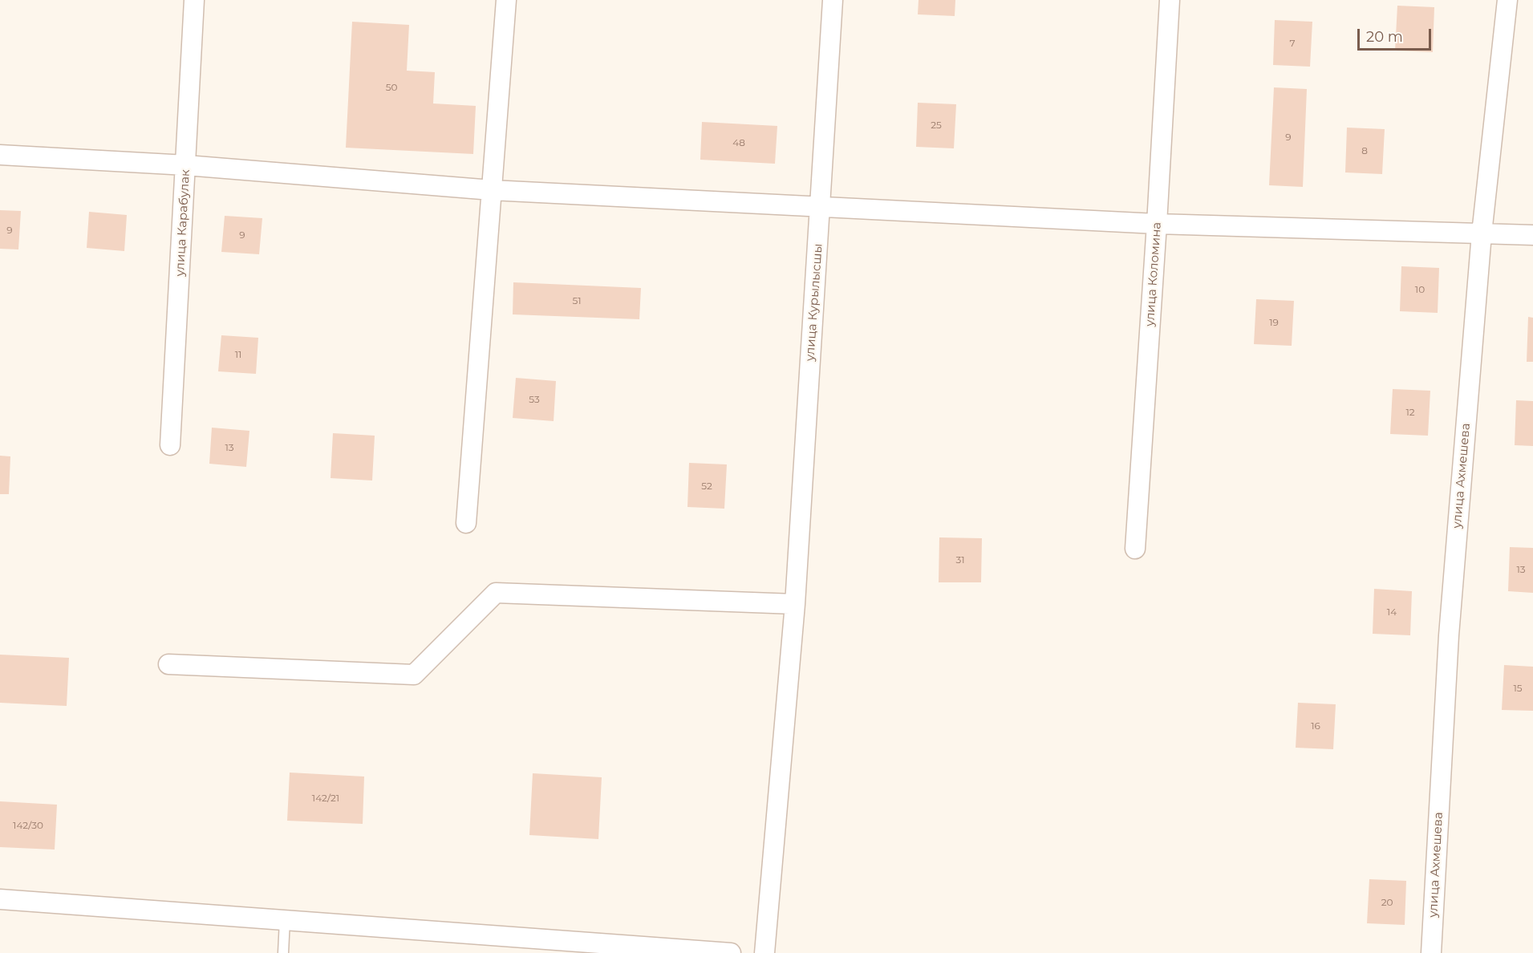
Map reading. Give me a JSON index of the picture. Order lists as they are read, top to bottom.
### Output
{
  "streets": {
    "street": [
      "улица Карабулак",
      "улица Коломина",
      "улица Курылысшы",
      "улица Ахмешева"
    ]
  },
  "house_numbers": [
    "7",
    "50",
    "25",
    "9",
    "48",
    "8",
    "9",
    "9",
    "10",
    "51",
    "19",
    "11",
    "53",
    "12",
    "13",
    "52",
    "31",
    "13",
    "14",
    "15",
    "16",
    "142/21",
    "142/30",
    "20"
  ],
  "scale_bar": "20 m"
}
